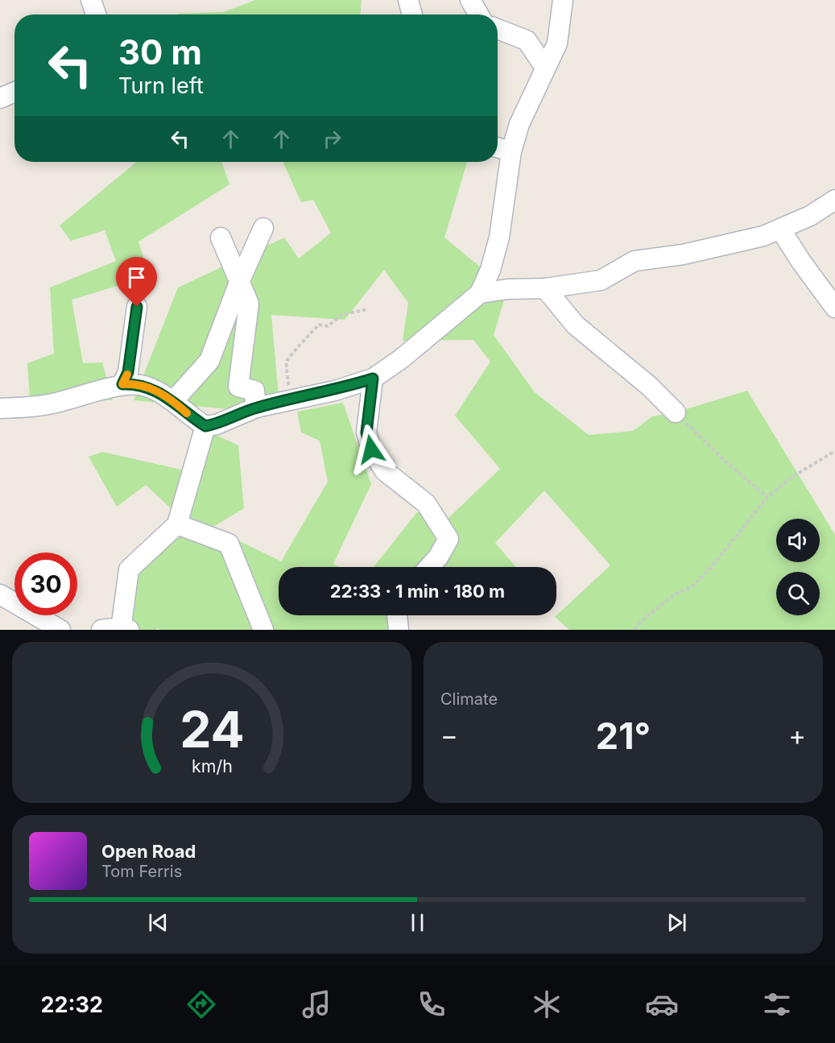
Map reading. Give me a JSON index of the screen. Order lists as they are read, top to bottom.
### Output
{
  "page": {
    "turn": ["30 m", "Turn left"],
    "limit": "30",
    "trip": "22:33 · 1 min · 180 m",
    "tile": "Climate",
    "heat": ["−", "21°", "+"],
    "song": ["Open Road", "Tom Ferris"],
    "tabs": "22:32",
    "gauge": ["24", "km/h"]
  }
}
